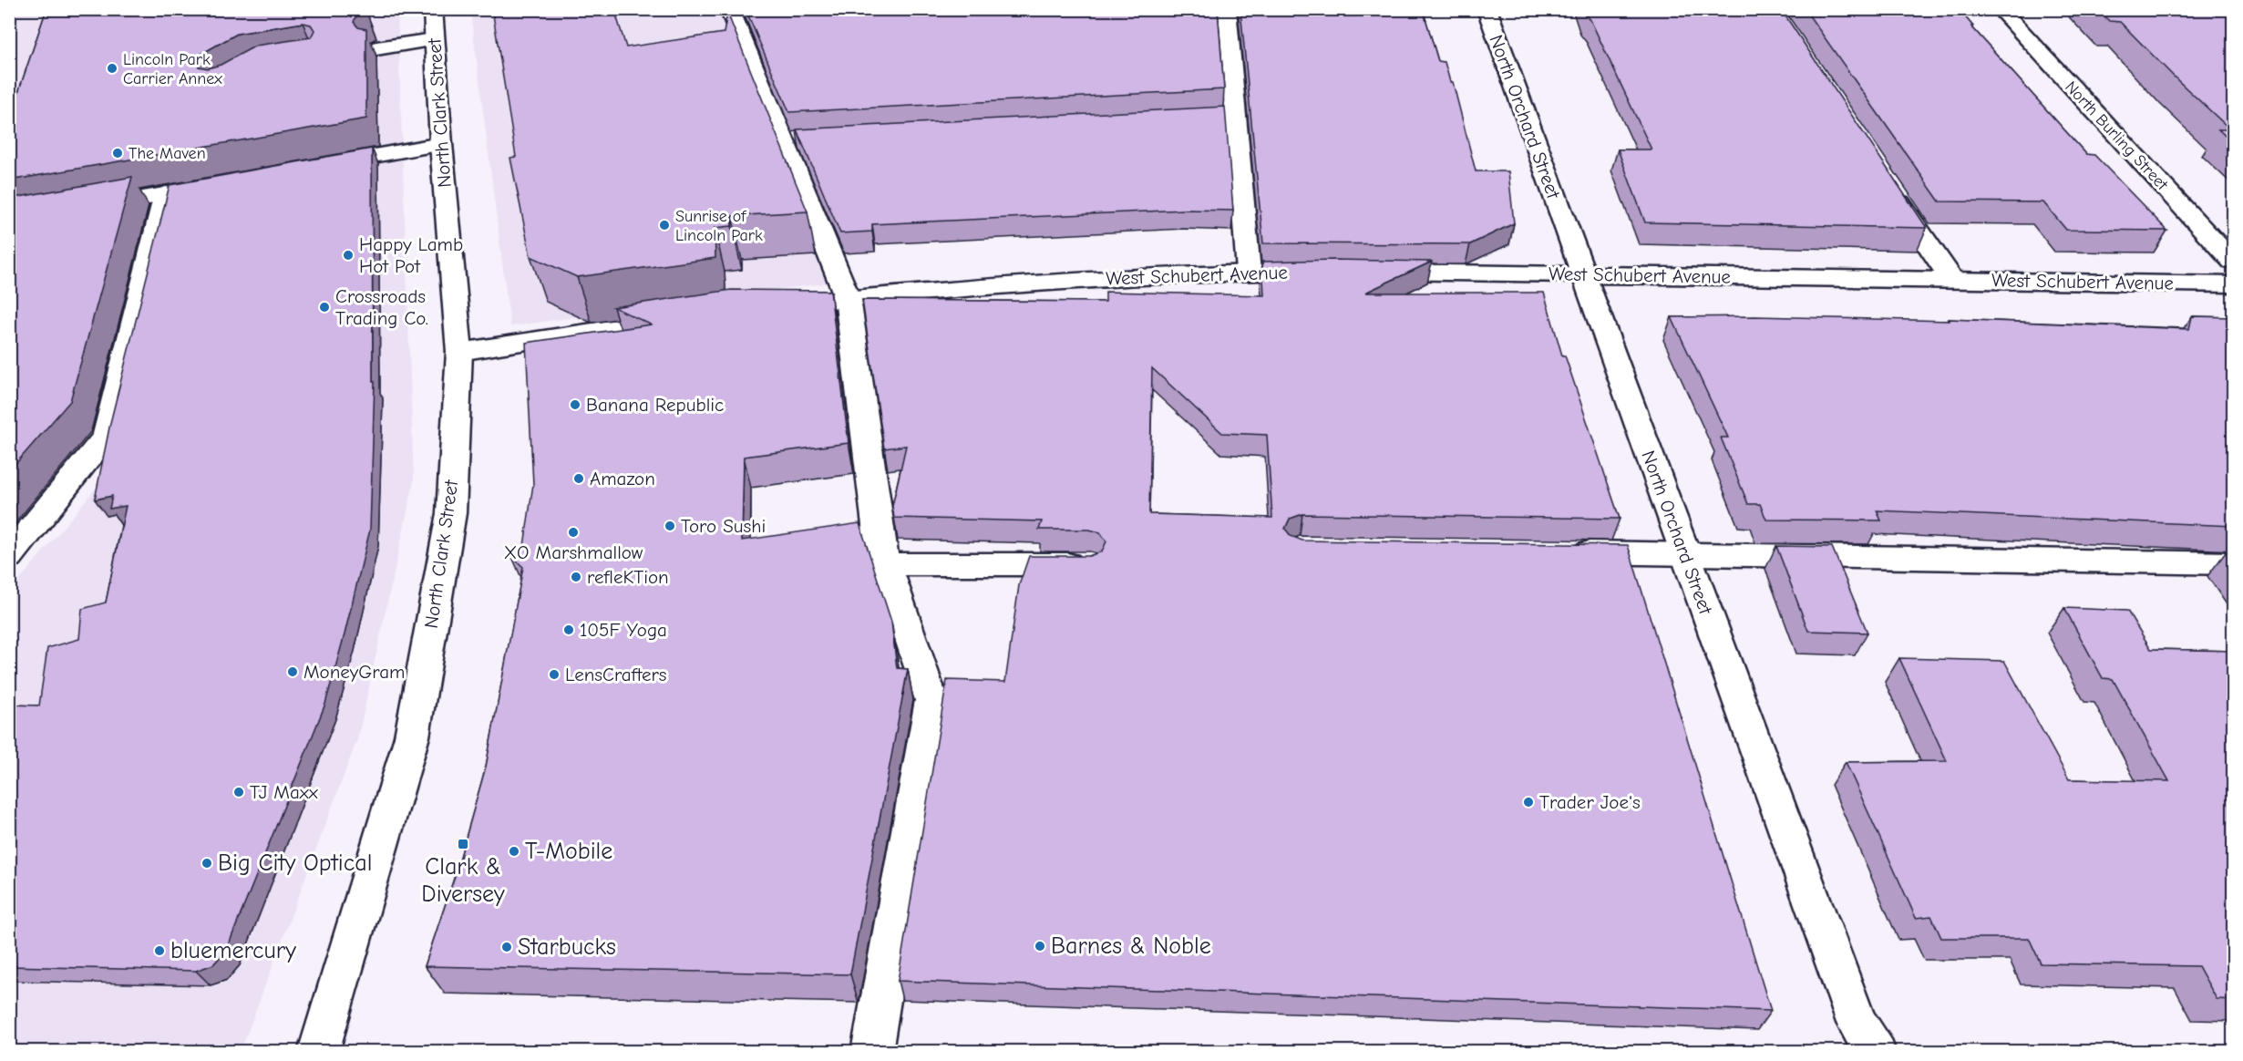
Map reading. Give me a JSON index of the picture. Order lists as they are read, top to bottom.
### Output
{
  "streets": {
    "street": [
      "North Clark Street",
      "North Orchard Street",
      "North Burling Street",
      "West Schubert Avenue"
    ]
  },
  "crossings": [
    ["North Orchard Street", "West Schubert Avenue"]
  ],
  "places": {
    "other": [
      "Lincoln Park Carrier Annex",
      "The Maven",
      "Sunrise of Lincoln Park",
      "Happy Lamb Hot Pot",
      "Crossroads Trading Co.",
      "Banana Republic",
      "Amazon",
      "Toro Sushi",
      "XO Marshmallow",
      "refleKTion",
      "105F Yoga",
      "MoneyGram",
      "LensCrafters",
      "TJ Maxx",
      "Trader Joe's",
      "T-Mobile",
      "Big City Optical",
      "Barnes & Noble",
      "Starbucks",
      "bluemercury"
    ],
    "transit": ["Clark & Diversey"]
  }
}
